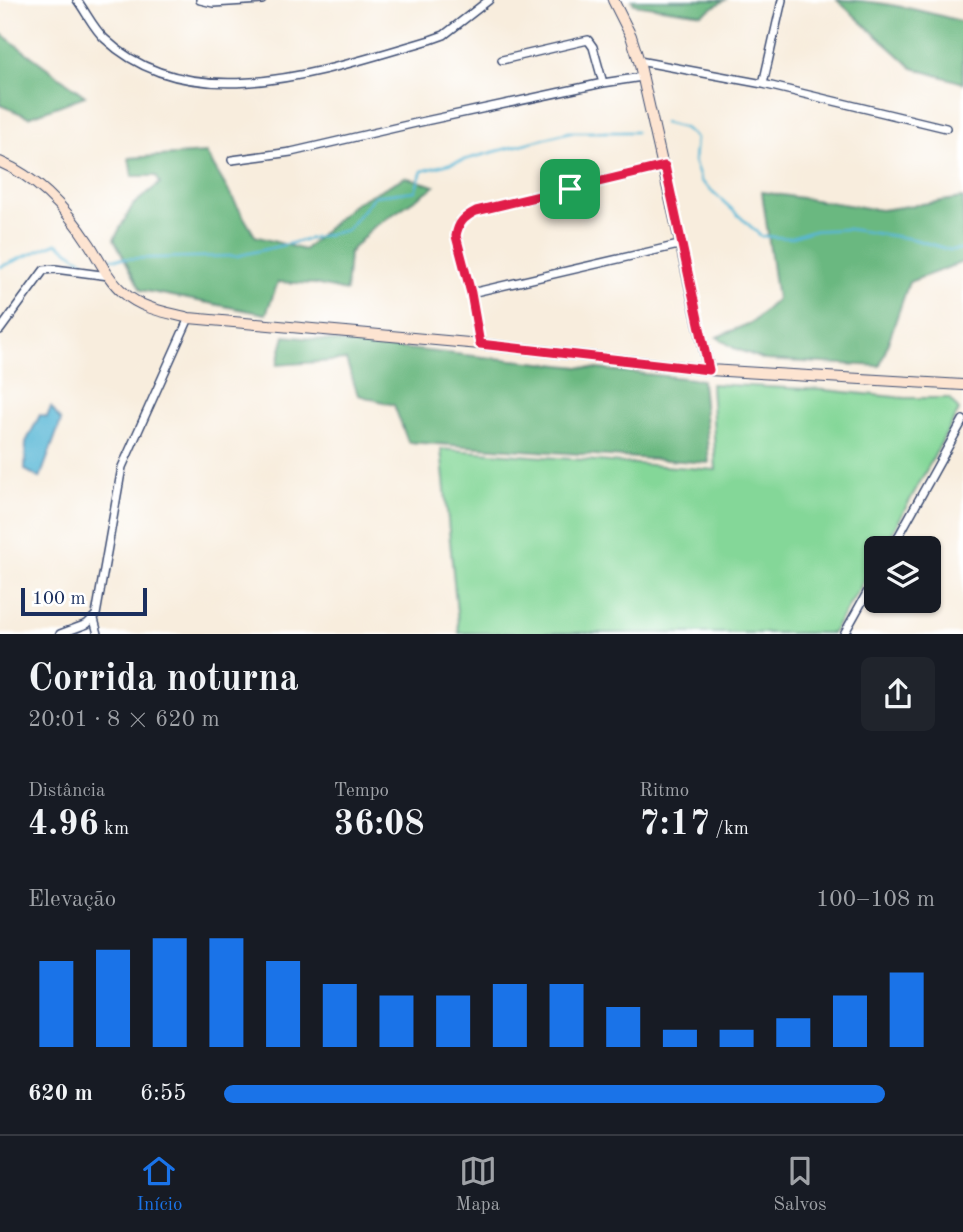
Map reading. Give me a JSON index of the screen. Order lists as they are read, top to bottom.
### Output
{
  "scale_bar": "100 m",
  "page": {
    "scale": "100 m",
    "heading": ["Corrida noturna", "20:01 · 8 × 620 m"],
    "stats": [
      ["Distância", "4.96 km"],
      ["Tempo", "36:08"],
      ["Ritmo", "7:17 /km"]
    ],
    "chart": ["Elevação", "100–108 m"],
    "list": [
      {
        "name": "620 m",
        "note": "6:55"
      }
    ],
    "tabs": ["Início", "Mapa", "Salvos"]
  }
}
